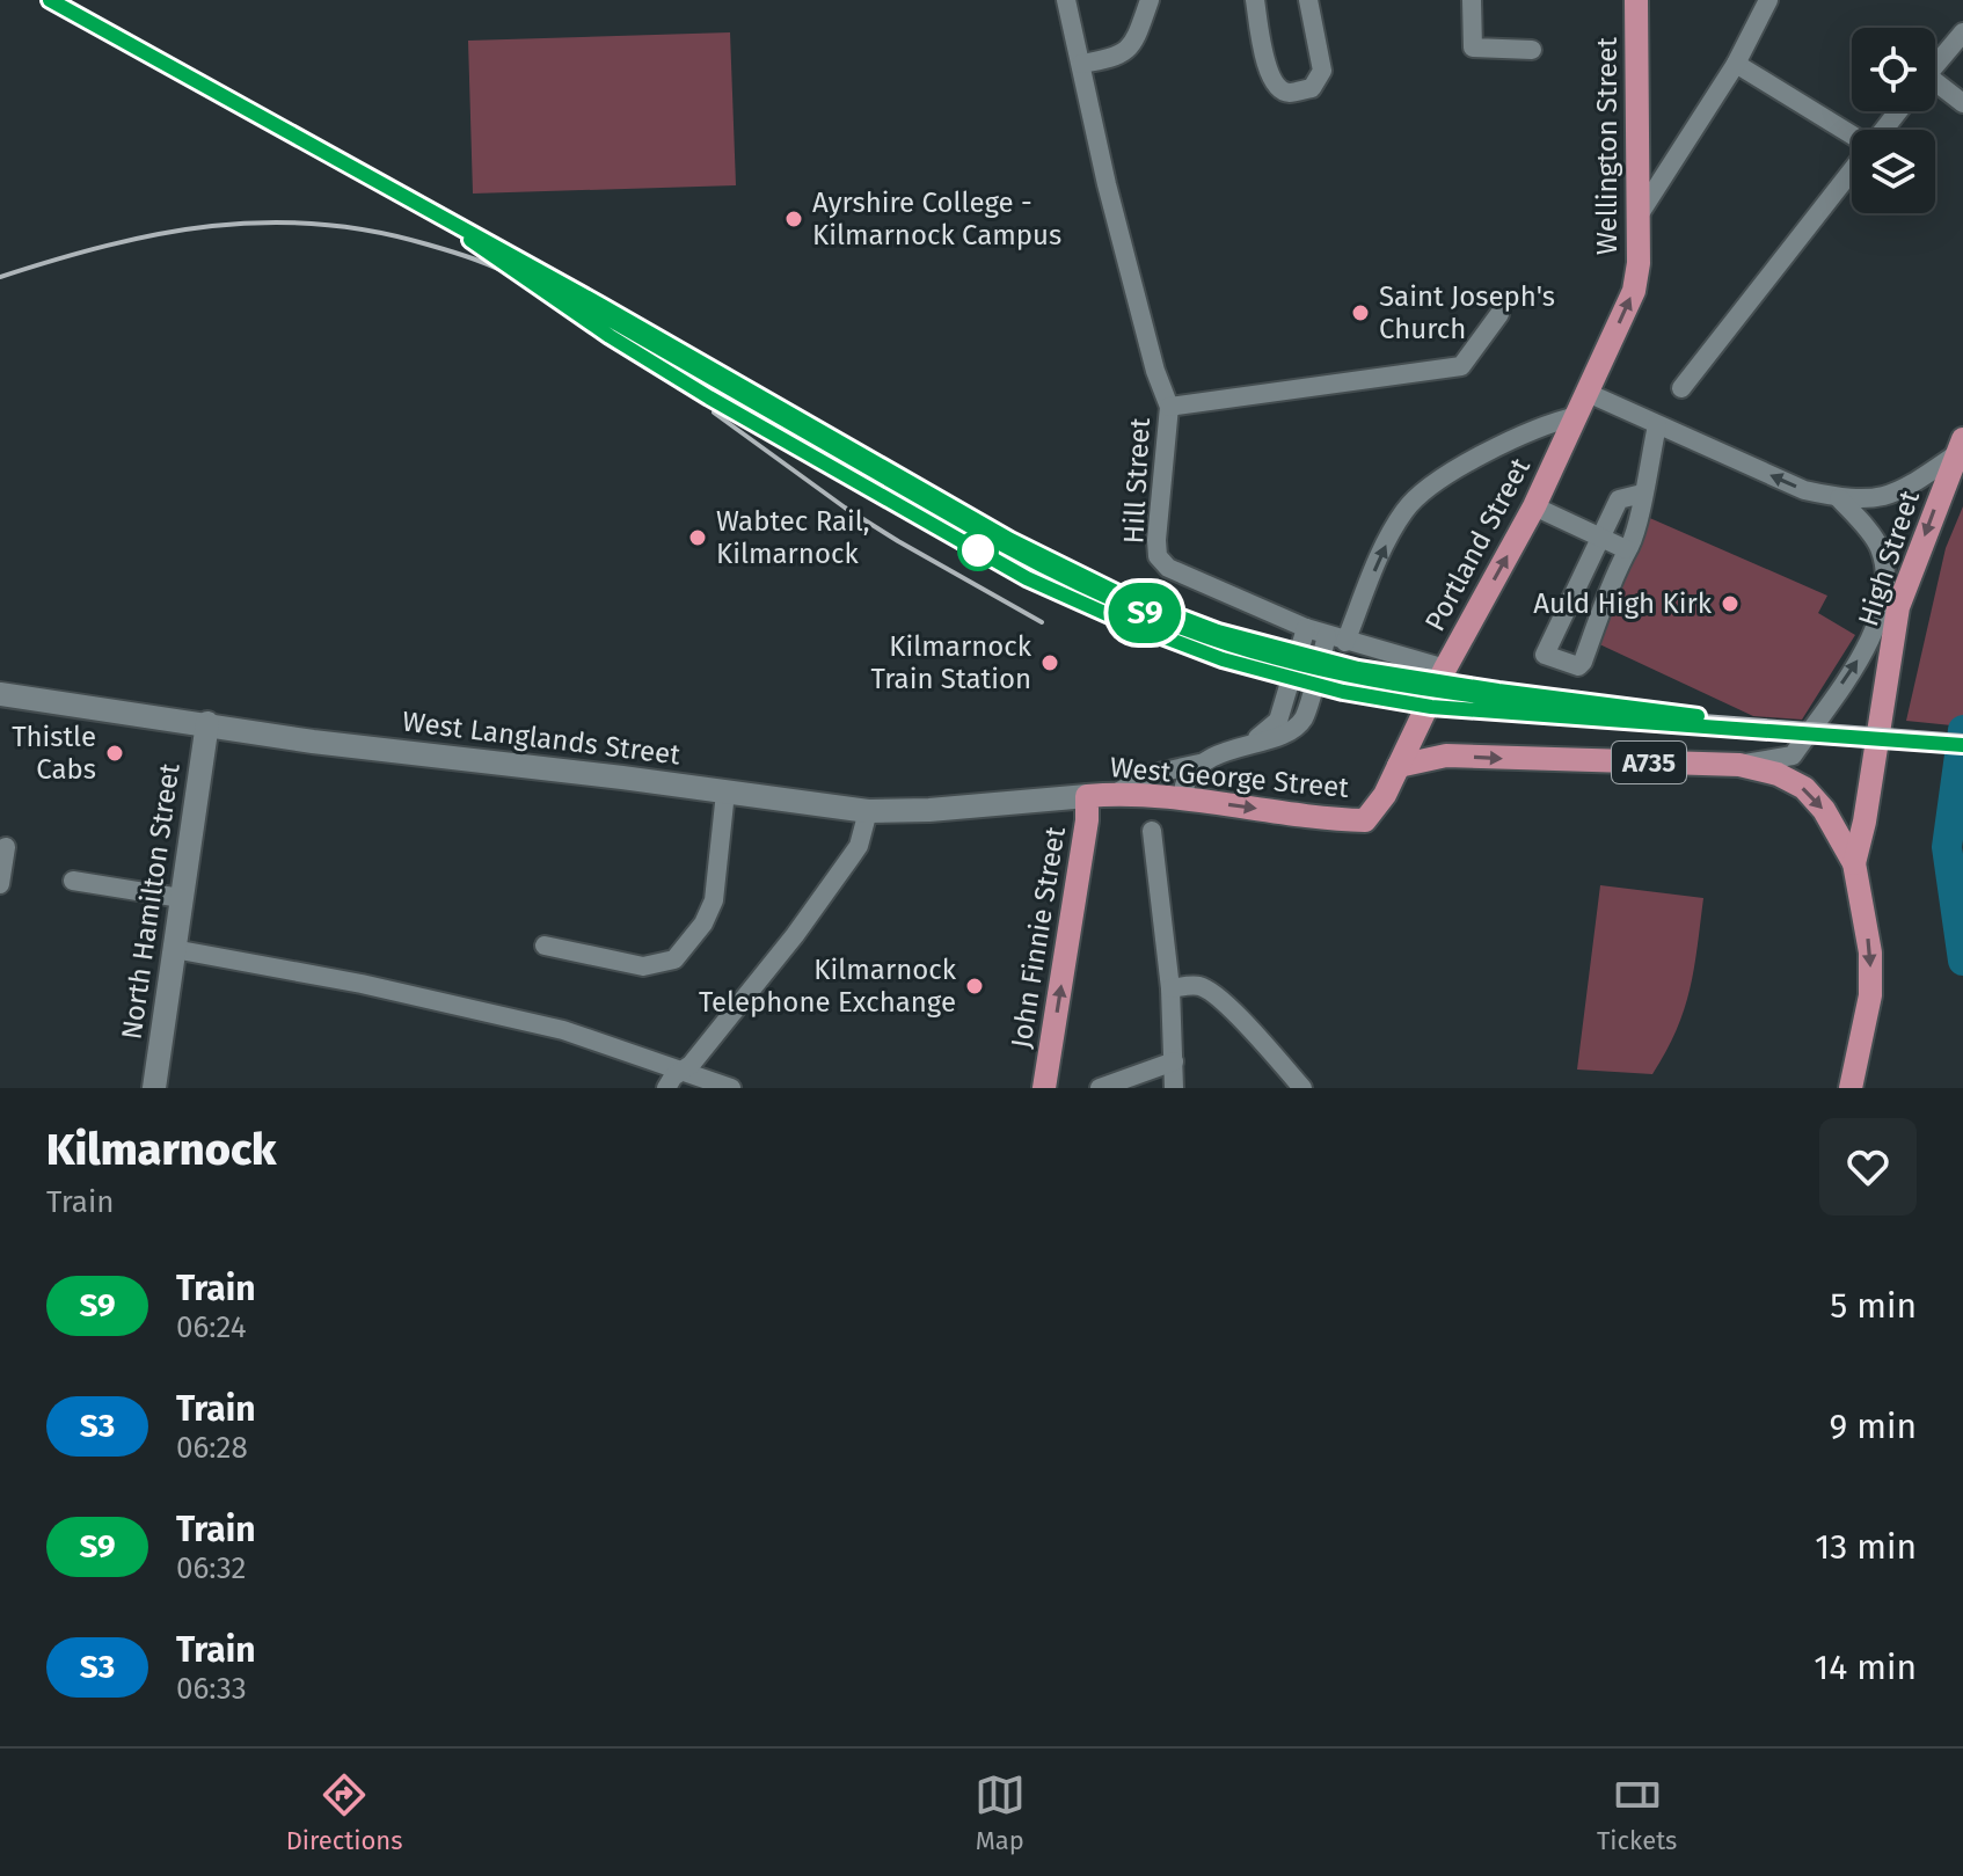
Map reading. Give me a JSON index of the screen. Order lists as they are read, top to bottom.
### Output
{
  "streets": {
    "main road": [
      "Wellington Street",
      "Portland Street",
      "High Street",
      "A735",
      "West George Street",
      "John Finnie Street"
    ],
    "street": ["Hill Street", "West Langlands Street", "North Hamilton Street"]
  },
  "crossings": [
    ["Wellington Street", "Portland Street"],
    ["Hill Street", "Portland Street"],
    ["Portland Street", "A735"],
    ["Portland Street", "West George Street"],
    ["High Street", "A735"],
    ["West Langlands Street", "West George Street"],
    ["West Langlands Street", "North Hamilton Street"],
    ["West Langlands Street", "John Finnie Street"],
    ["West George Street", "John Finnie Street"]
  ],
  "one_way": [
    "Wellington Street",
    "Portland Street",
    "High Street",
    "West George Street",
    "John Finnie Street"
  ],
  "places": [
    "Ayrshire College - Kilmarnock Campus",
    "Saint Joseph's Church",
    "Wabtec Rail, Kilmarnock",
    "Auld High Kirk",
    "Kilmarnock Train Station",
    "Thistle Cabs",
    "Kilmarnock Telephone Exchange"
  ],
  "page": {
    "on_map": "S9",
    "heading": ["Kilmarnock", "Train"],
    "list": [
      {
        "mark": "S9",
        "name": "Train",
        "note": "06:24",
        "value": "5 min"
      },
      {
        "mark": "S3",
        "name": "Train",
        "note": "06:28",
        "value": "9 min"
      },
      {
        "mark": "S9",
        "name": "Train",
        "note": "06:32",
        "value": "13 min"
      },
      {
        "mark": "S3",
        "name": "Train",
        "note": "06:33",
        "value": "14 min"
      }
    ],
    "tabs": ["Directions", "Map", "Tickets"]
  }
}
